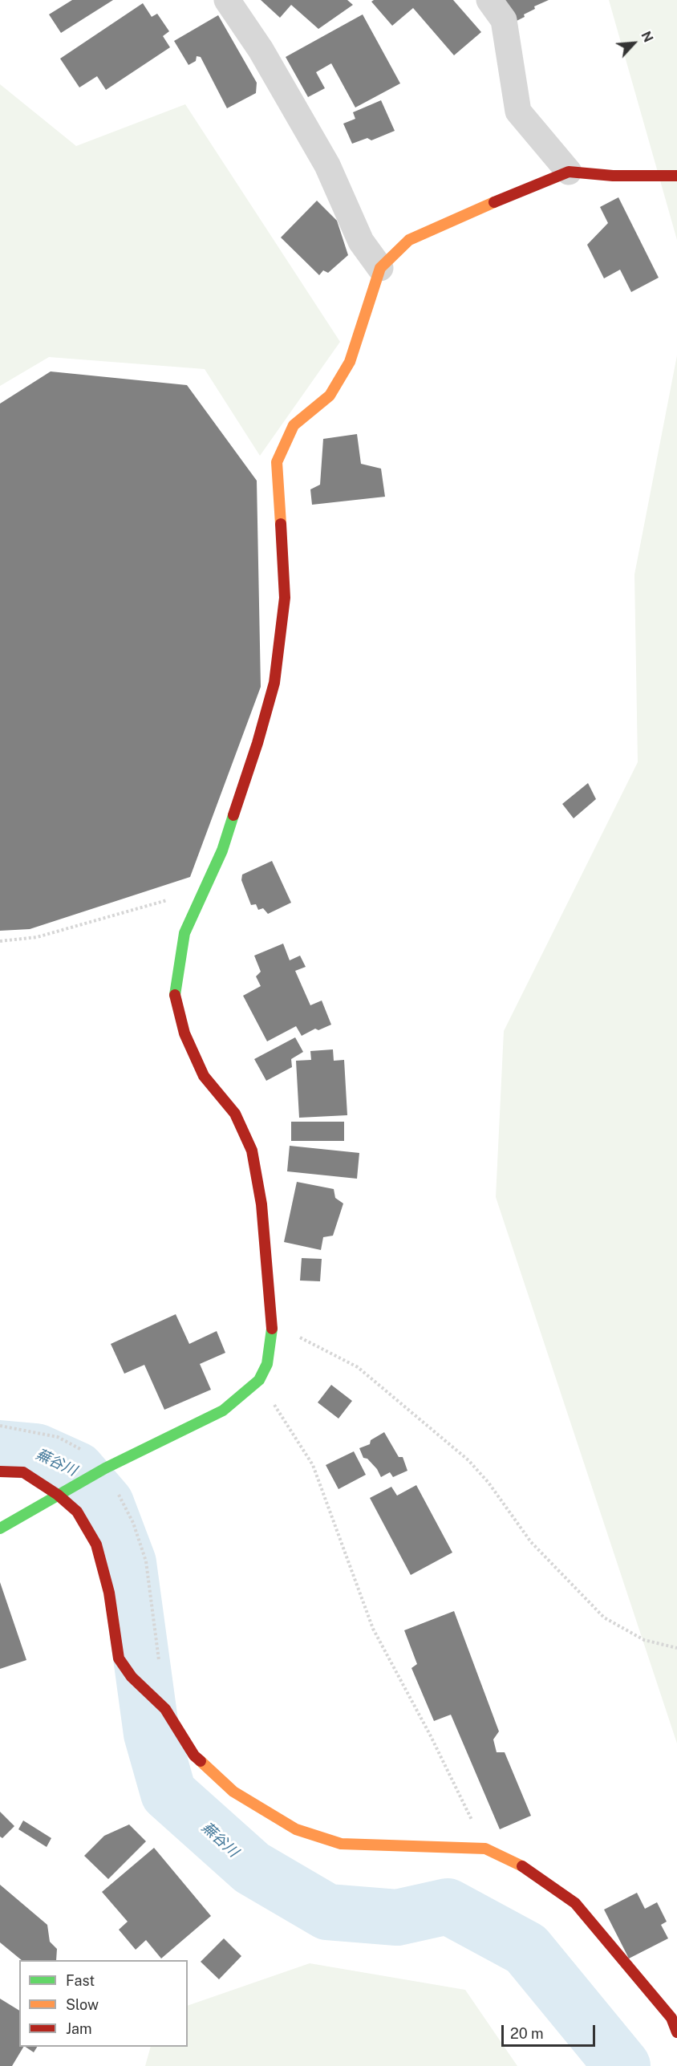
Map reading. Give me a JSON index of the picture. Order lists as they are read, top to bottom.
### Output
{
  "water": ["蕪谷川"],
  "legend": ["Fast", "Slow", "Jam"],
  "scale_bar": "20 m",
  "north": "top right"
}
